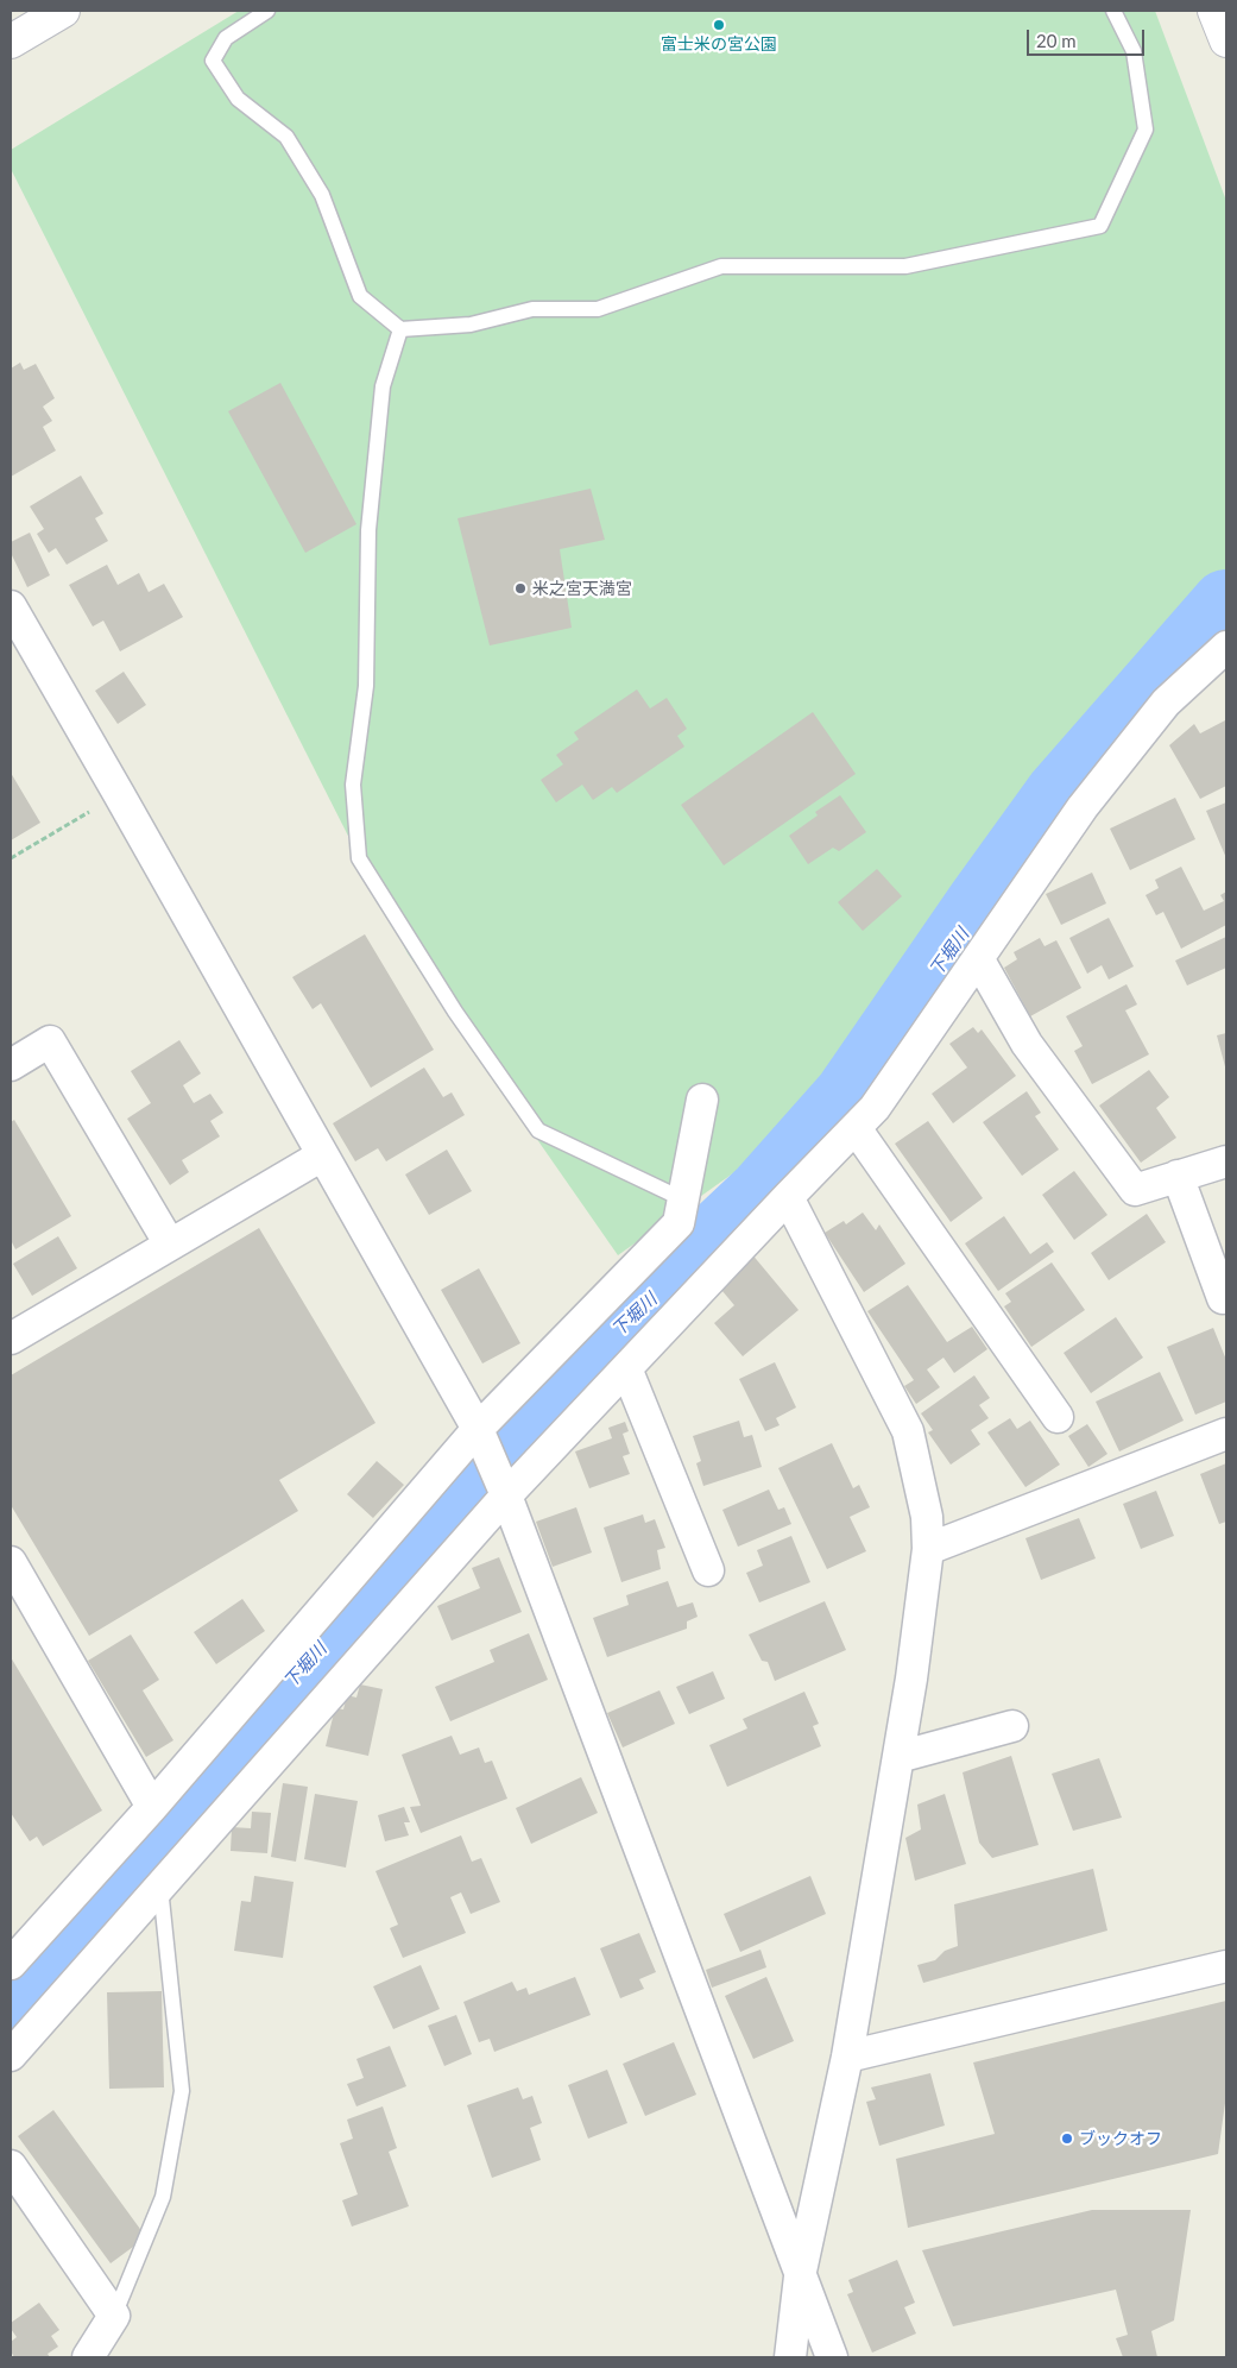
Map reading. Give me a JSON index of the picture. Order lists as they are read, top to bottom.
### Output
{
  "water": ["下堀川"],
  "places": ["富士米の宮公園", "米之宮天満宮", "ブックオフ"],
  "scale_bar": "20 m"
}
